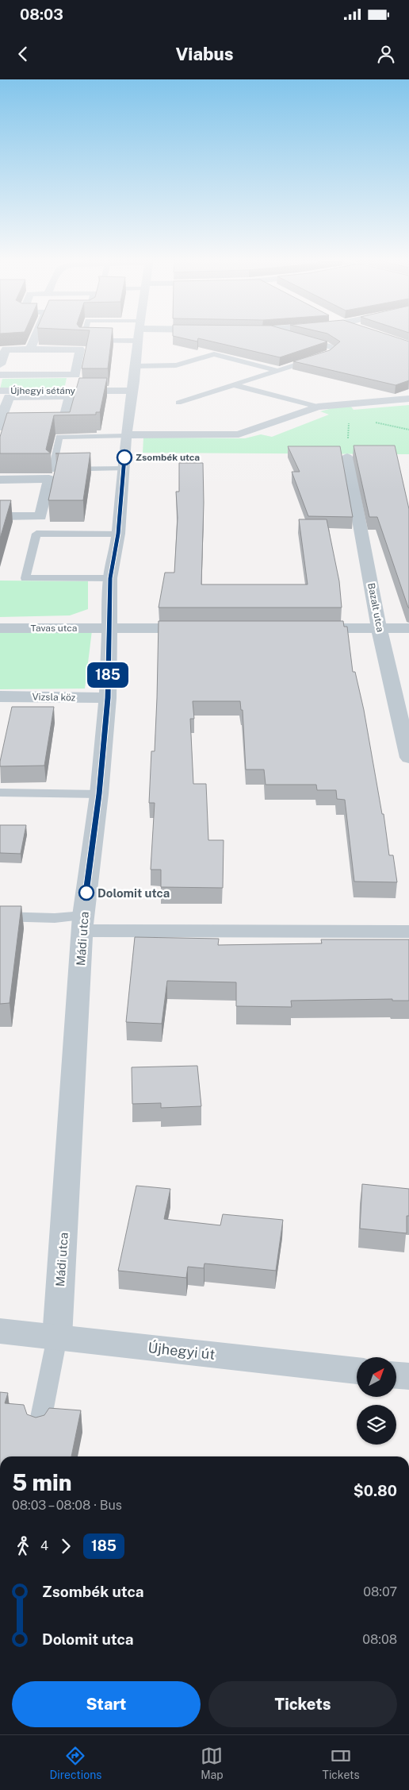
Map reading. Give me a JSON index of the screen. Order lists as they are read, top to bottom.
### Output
{
  "streets": {
    "street": [
      "Újhegyi sétány",
      "Bazalt utca",
      "Tavas utca",
      "Vizsla köz",
      "Mádi utca",
      "Újhegyi út"
    ]
  },
  "crossings": [
    ["Újhegyi sétány", "Mádi utca"],
    ["Tavas utca", "Mádi utca"],
    ["Vizsla köz", "Mádi utca"],
    ["Mádi utca", "Újhegyi út"]
  ],
  "places": ["Zsombék utca", "Dolomit utca"],
  "lines": ["bus line 185"],
  "north": "top right",
  "page": {
    "status": "08:03",
    "header": "Viabus",
    "on_map": "185",
    "heading": ["5 min", "08:03 – 08:08 · Bus", "$0.80"],
    "legs": ["4", "185"],
    "list": [
      {
        "name": "Zsombék utca",
        "value": "08:07"
      },
      {
        "name": "Dolomit utca",
        "value": "08:08"
      }
    ],
    "buttons": ["Start", "Tickets"],
    "tabs": ["Directions", "Map", "Tickets"]
  }
}
